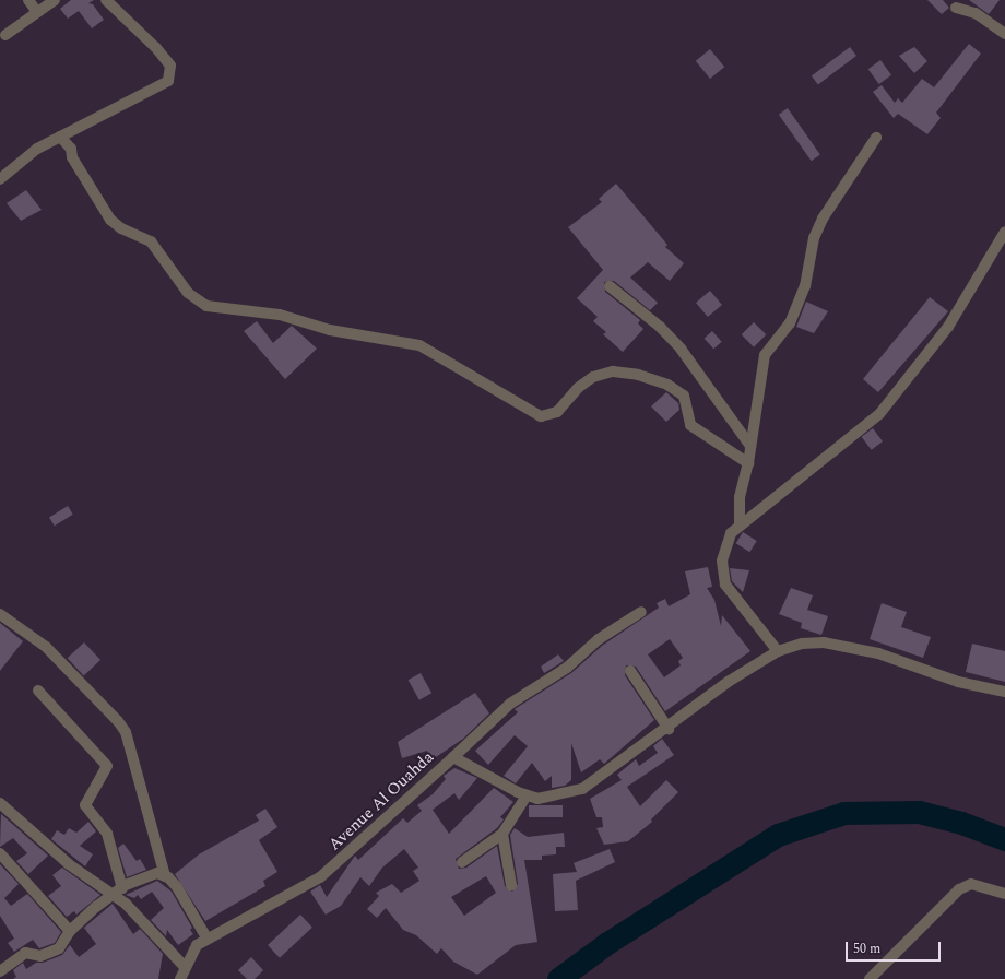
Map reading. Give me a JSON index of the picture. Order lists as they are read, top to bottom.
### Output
{
  "streets": {
    "street": ["Avenue Al Ouahda"]
  },
  "scale_bar": "50 m"
}
